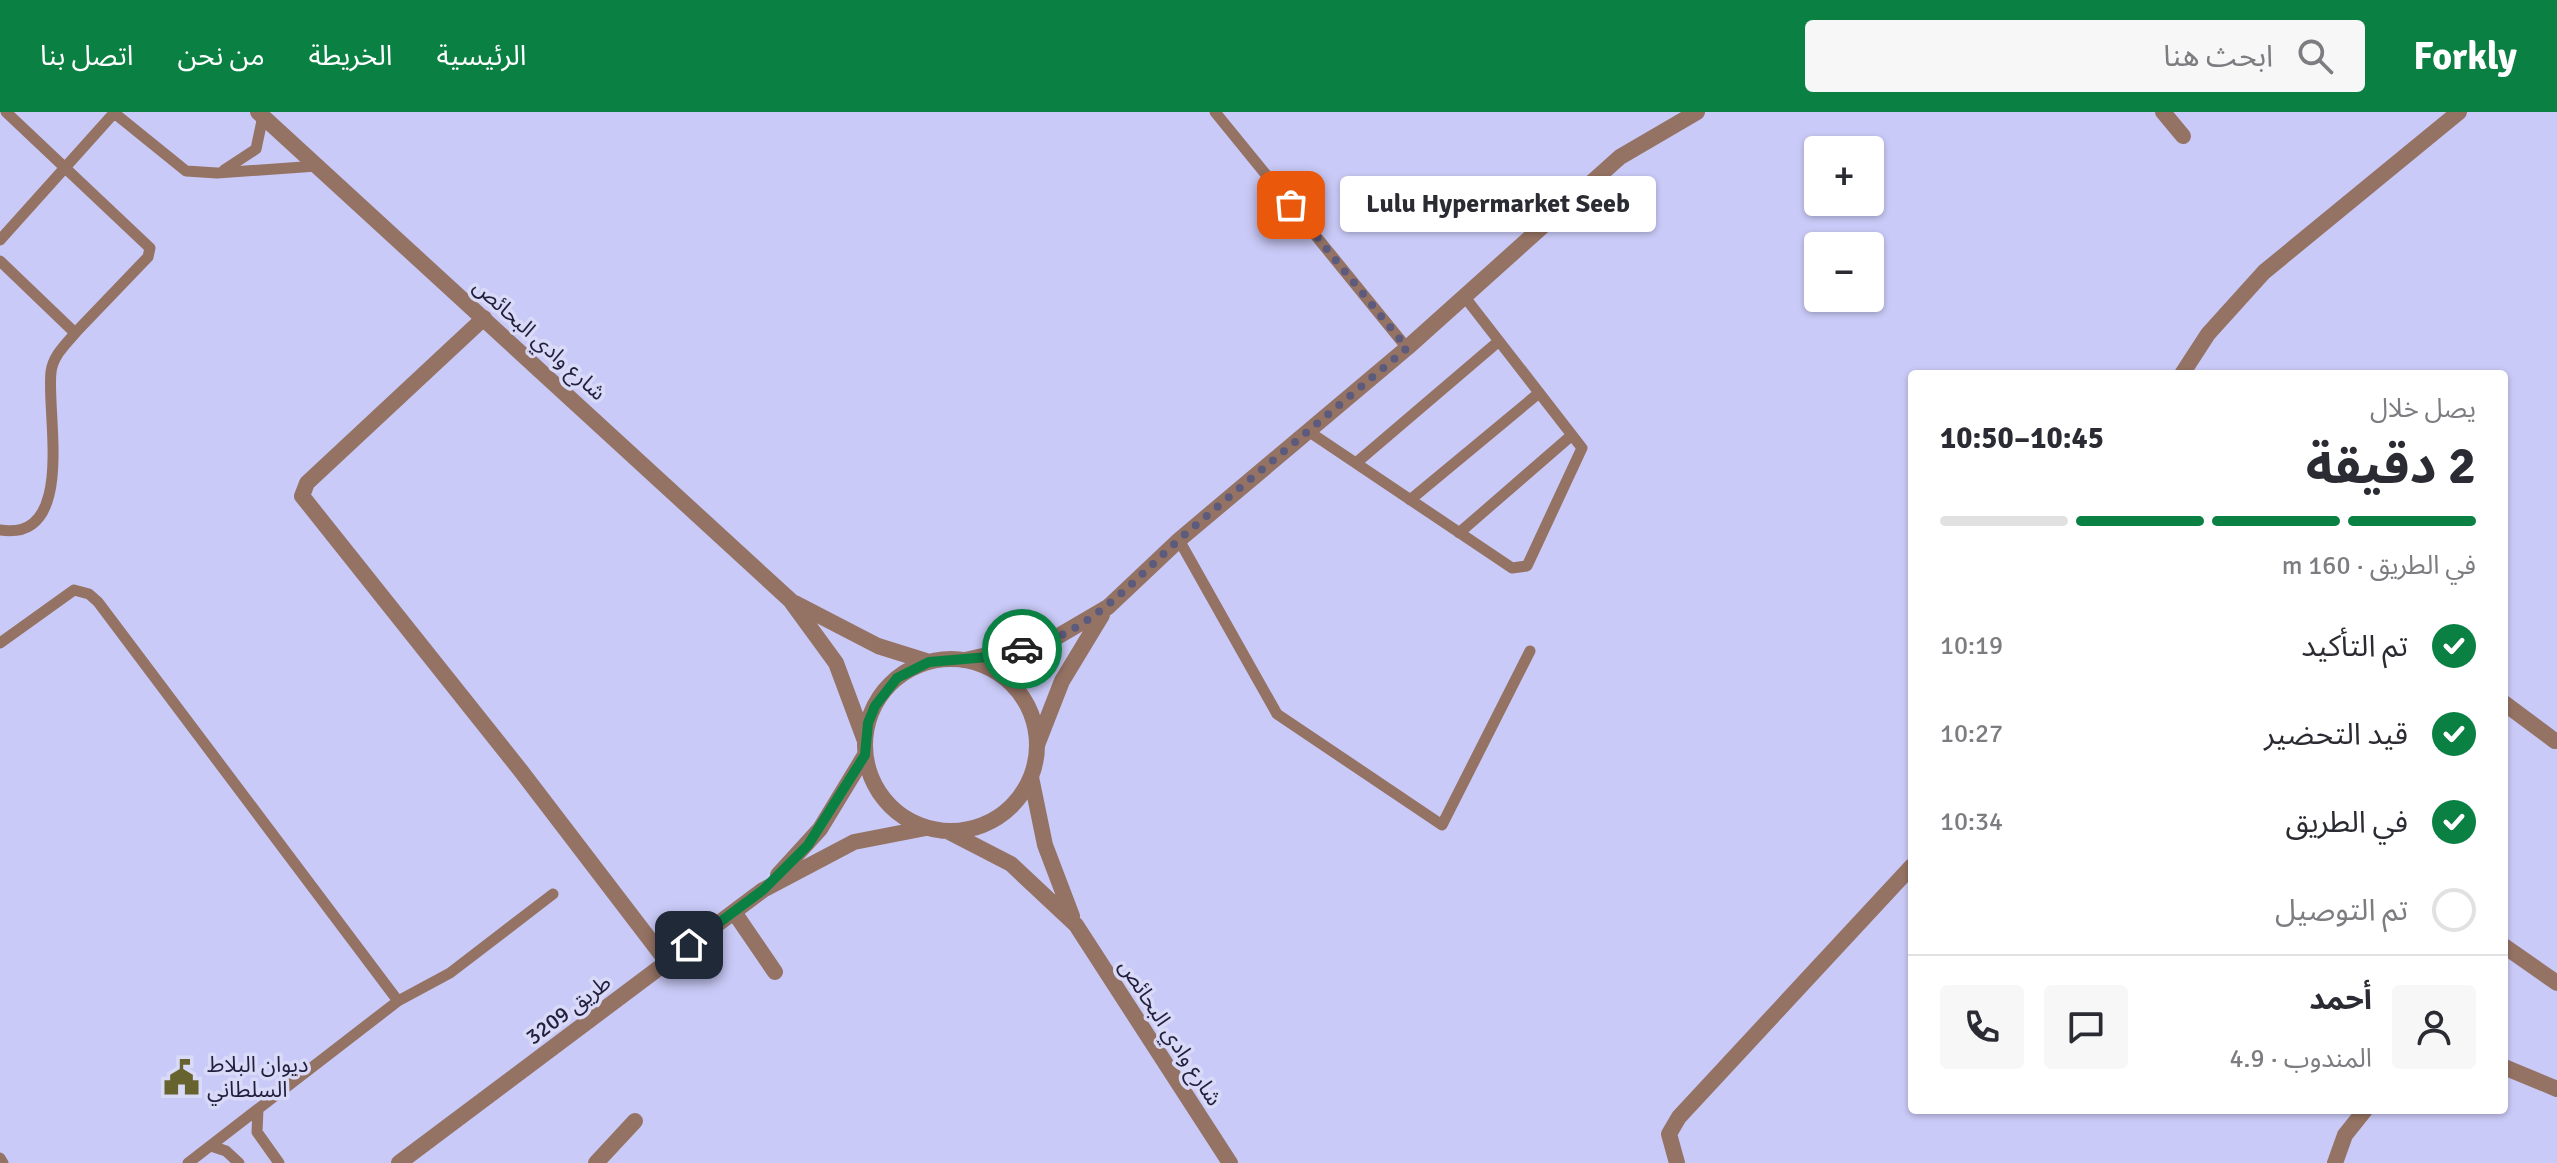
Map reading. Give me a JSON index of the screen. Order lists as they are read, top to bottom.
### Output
{
  "streets": {
    "street": ["شارع وادي البحائص", "طريق 3209"]
  },
  "places": {
    "other": ["Lulu Hypermarket Seeb"],
    "public building": ["ديوان البلاط السلطاني"]
  },
  "page": {
    "header": "Forkly",
    "search": "ابحث هنا",
    "nav": [
      "الرئيسية",
      "الخريطة",
      "من نحن",
      "اتصل بنا"
    ],
    "map_buttons": ["+", "−"],
    "bubble": "Lulu Hypermarket Seeb",
    "heading": ["2 دقيقة", "يصل خلال", "10:45–10:50"],
    "panel": ["أحمد", "المندوب · 4.9"],
    "bar": "في الطريق · 160 m",
    "list": [
      ["تم التأكيد", "10:19"],
      ["قيد التحضير", "10:27"],
      ["في الطريق", "10:34"],
      "تم التوصيل"
    ]
  }
}
